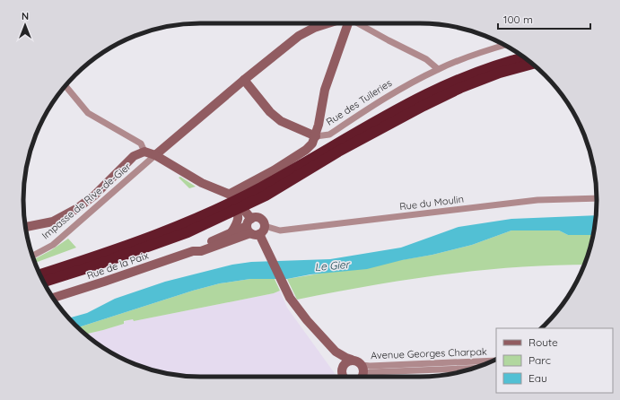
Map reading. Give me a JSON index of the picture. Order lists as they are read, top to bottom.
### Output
{
  "streets": {
    "main road": ["Rue de la Paix"],
    "street": [
      "Rue des Tuileries",
      "Impasse de Rive-de-Gier",
      "Rue du Moulin",
      "Avenue Georges Charpak"
    ]
  },
  "water": ["Le Gier"],
  "legend": ["Route", "Parc", "Eau"],
  "scale_bar": "100 m",
  "north": "top"
}
